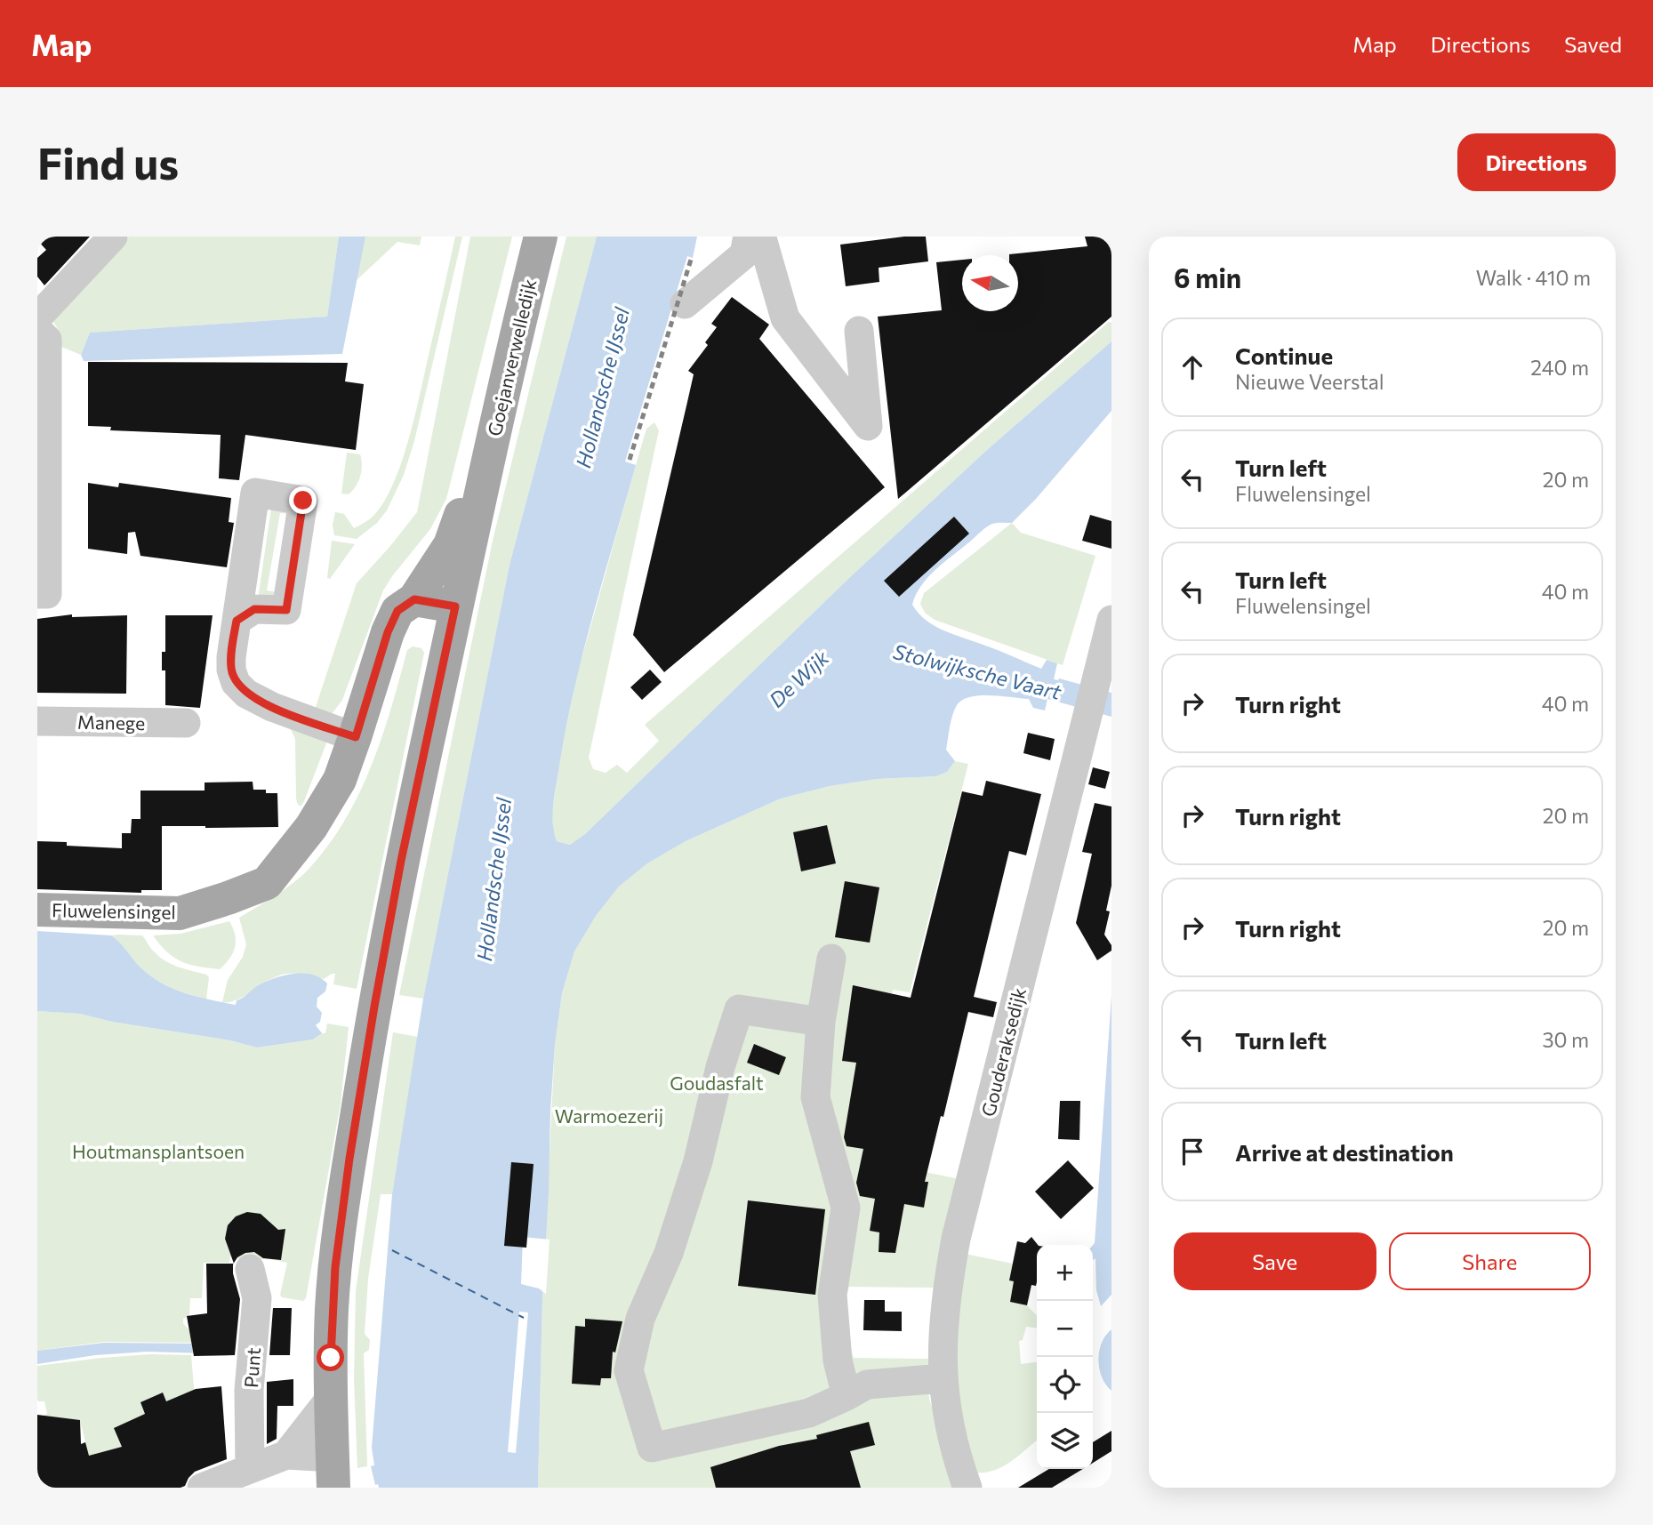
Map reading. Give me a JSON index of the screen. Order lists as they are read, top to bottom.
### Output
{
  "streets": {
    "main road": ["Goejanverwelledijk", "Fluwelensingel"],
    "street": ["Manege", "Gouderaksedijk", "Punt"]
  },
  "crossings": [
    ["Goejanverwelledijk", "Fluwelensingel"]
  ],
  "water": ["Hollandsche IJssel", "Stolwijksche Vaart", "De Wijk"],
  "parks": ["Goudasfalt", "Warmoezerij", "Houtmansplantsoen"],
  "north": "left",
  "page": {
    "header": "Map",
    "nav": ["Map", "Directions", "Saved"],
    "buttons": [
      "Directions",
      ["Save", "Share"]
    ],
    "title": "Find us",
    "heading": ["6 min", "Walk · 410 m"],
    "list": [
      ["Continue", "Nieuwe Veerstal", "240 m"],
      ["Turn left", "Fluwelensingel", "20 m"],
      ["Turn left", "Fluwelensingel", "40 m"],
      ["Turn right", "40 m"],
      ["Turn right", "20 m"],
      ["Turn right", "20 m"],
      ["Turn left", "30 m"],
      "Arrive at destination"
    ],
    "map_buttons": ["+", "−"]
  }
}
